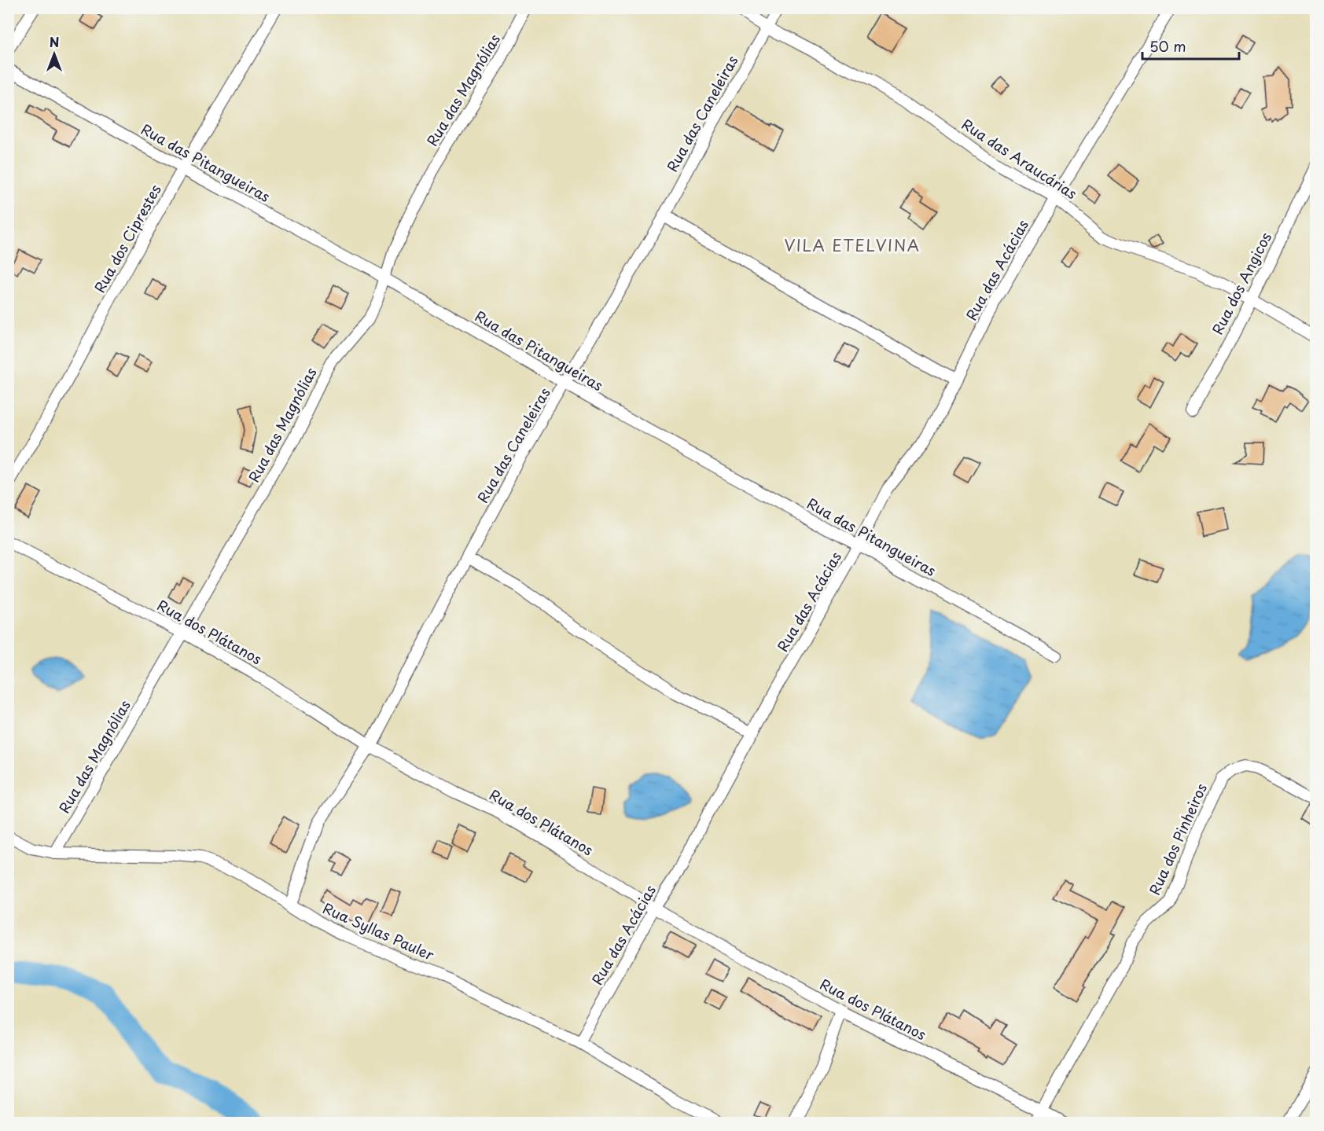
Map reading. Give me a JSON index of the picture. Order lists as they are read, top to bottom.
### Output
{
  "streets": {
    "street": [
      "Rua das Magnólias",
      "Rua das Caneleiras",
      "Rua das Araucárias",
      "Rua das Pitangueiras",
      "Rua dos Ciprestes",
      "Rua das Acácias",
      "Rua dos Angicos",
      "Rua dos Plátanos",
      "Rua dos Pinheiros",
      "Rua Syllas Pauler"
    ]
  },
  "crossings": [
    ["Rua das Magnólias", "Rua das Pitangueiras"],
    ["Rua das Magnólias", "Rua dos Plátanos"],
    ["Rua das Magnólias", "Rua Syllas Pauler"],
    ["Rua das Caneleiras", "Rua das Araucárias"],
    ["Rua das Caneleiras", "Rua das Pitangueiras"],
    ["Rua das Caneleiras", "Rua dos Plátanos"],
    ["Rua das Caneleiras", "Rua Syllas Pauler"],
    ["Rua das Araucárias", "Rua das Acácias"],
    ["Rua das Araucárias", "Rua dos Angicos"],
    ["Rua das Pitangueiras", "Rua dos Ciprestes"],
    ["Rua das Pitangueiras", "Rua das Acácias"],
    ["Rua das Acácias", "Rua dos Plátanos"],
    ["Rua das Acácias", "Rua Syllas Pauler"],
    ["Rua dos Plátanos", "Rua dos Pinheiros"]
  ],
  "districts": ["VILA ETELVINA"],
  "scale_bar": "50 m",
  "north": "top"
}
